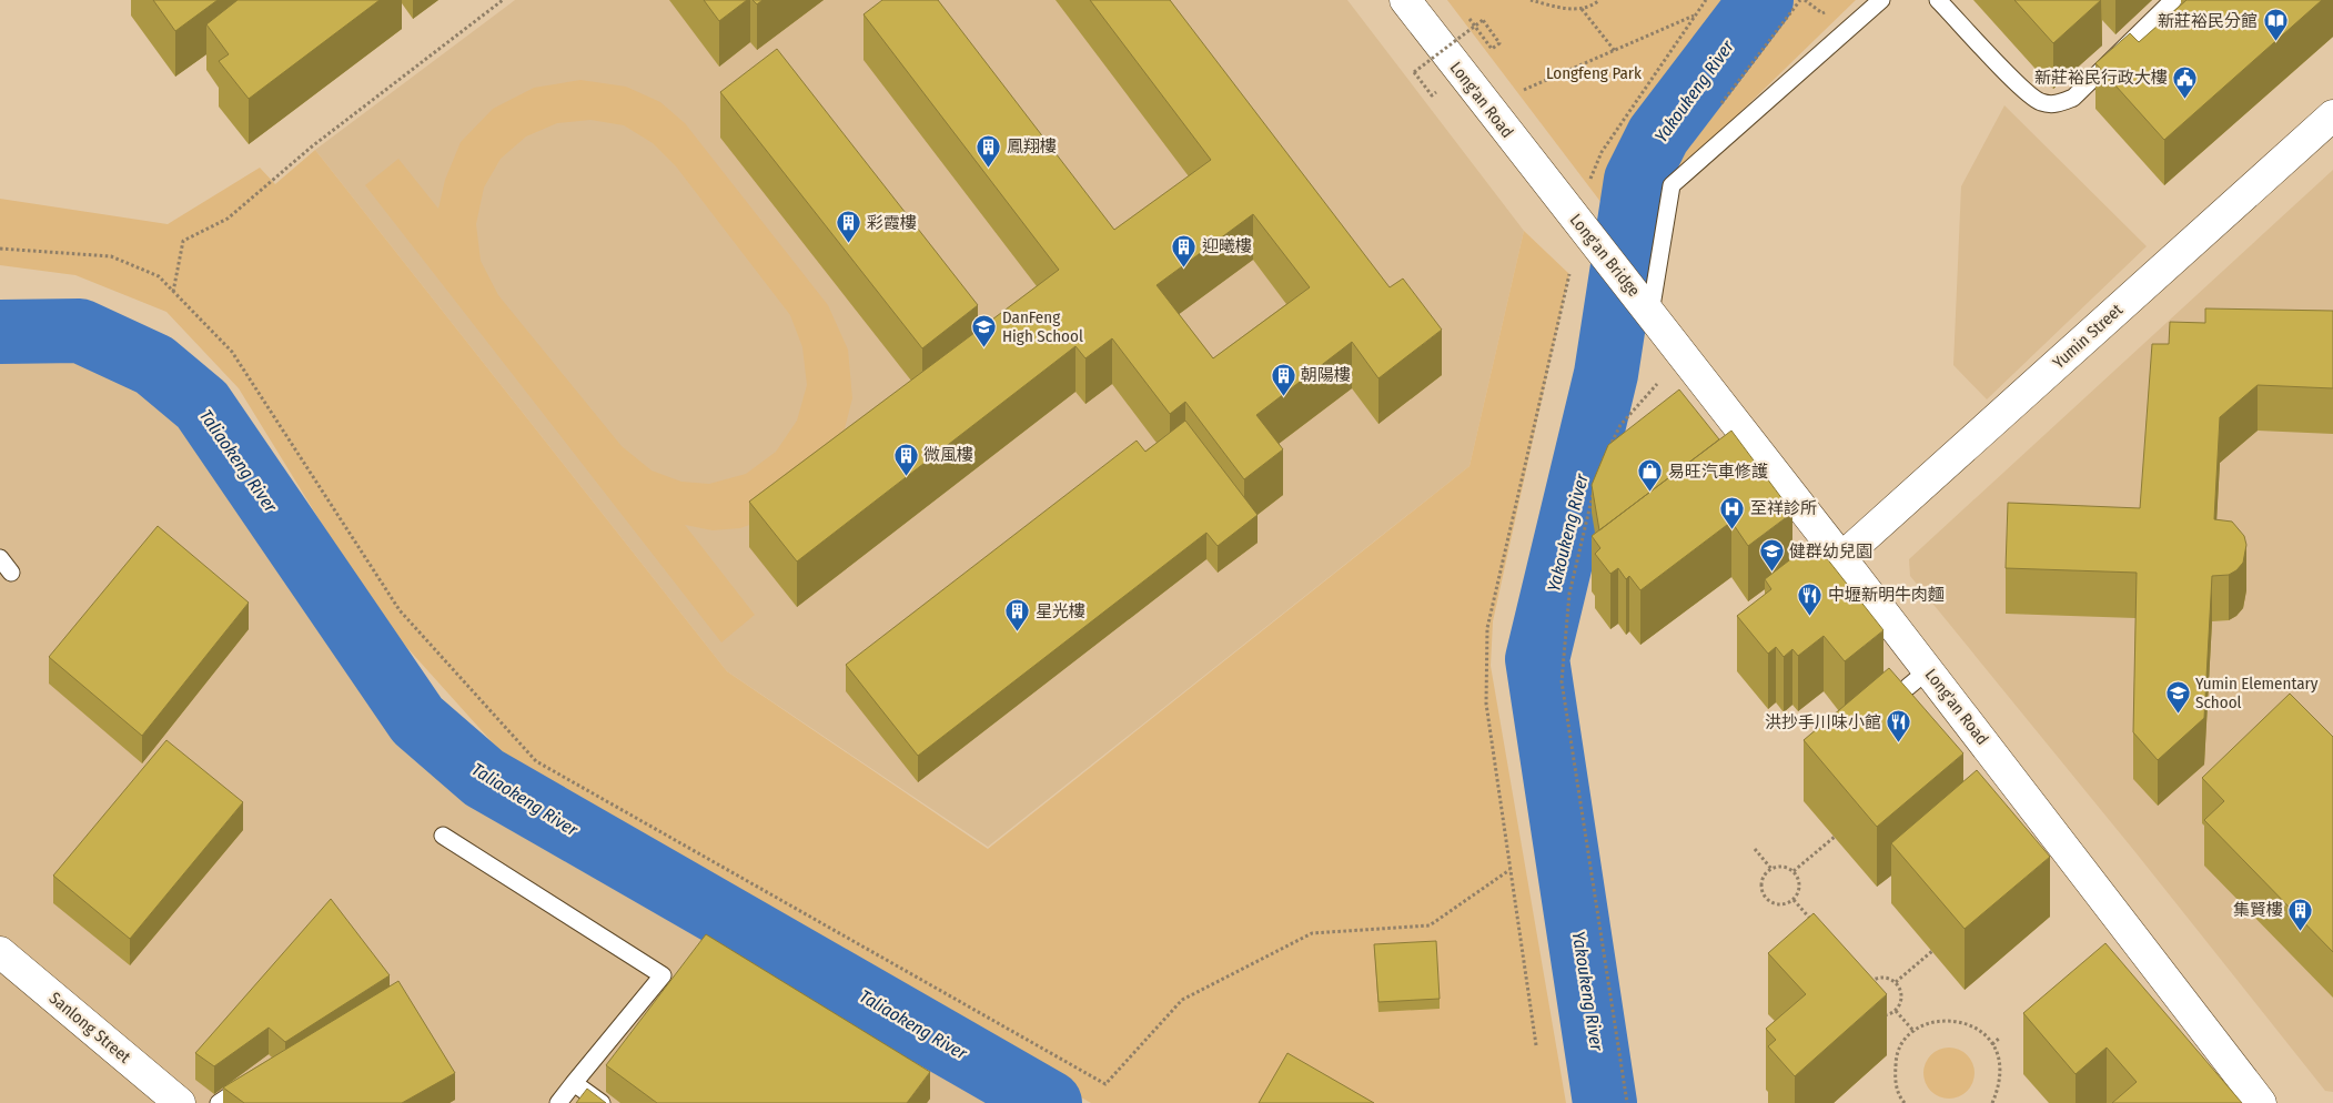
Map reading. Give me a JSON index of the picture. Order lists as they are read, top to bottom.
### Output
{
  "streets": {
    "street": [
      "Long'an Road",
      "Long'an Bridge",
      "Yumin Street",
      "Sanlong Street"
    ]
  },
  "crossings": [
    ["Long'an Road", "Long'an Bridge"],
    ["Long'an Road", "Yumin Street"]
  ],
  "water": ["Yakoukeng River", "Taliaokeng River"],
  "parks": ["Longfeng Park"],
  "places": {
    "library": ["新莊裕民分館"],
    "public building": ["新莊裕民行政大樓"],
    "building": [
      "鳳翔樓",
      "彩霞樓",
      "迎曦樓",
      "朝陽樓",
      "微風樓",
      "星光樓",
      "集賢樓"
    ],
    "school or university": ["DanFeng High School", "健群幼兒園", "Yumin Elementary School"],
    "shop": ["易旺汽車修護"],
    "hospital": ["至祥診所"],
    "restaurant": ["中壢新明牛肉麵", "洪抄手川味小館"]
  }
}
